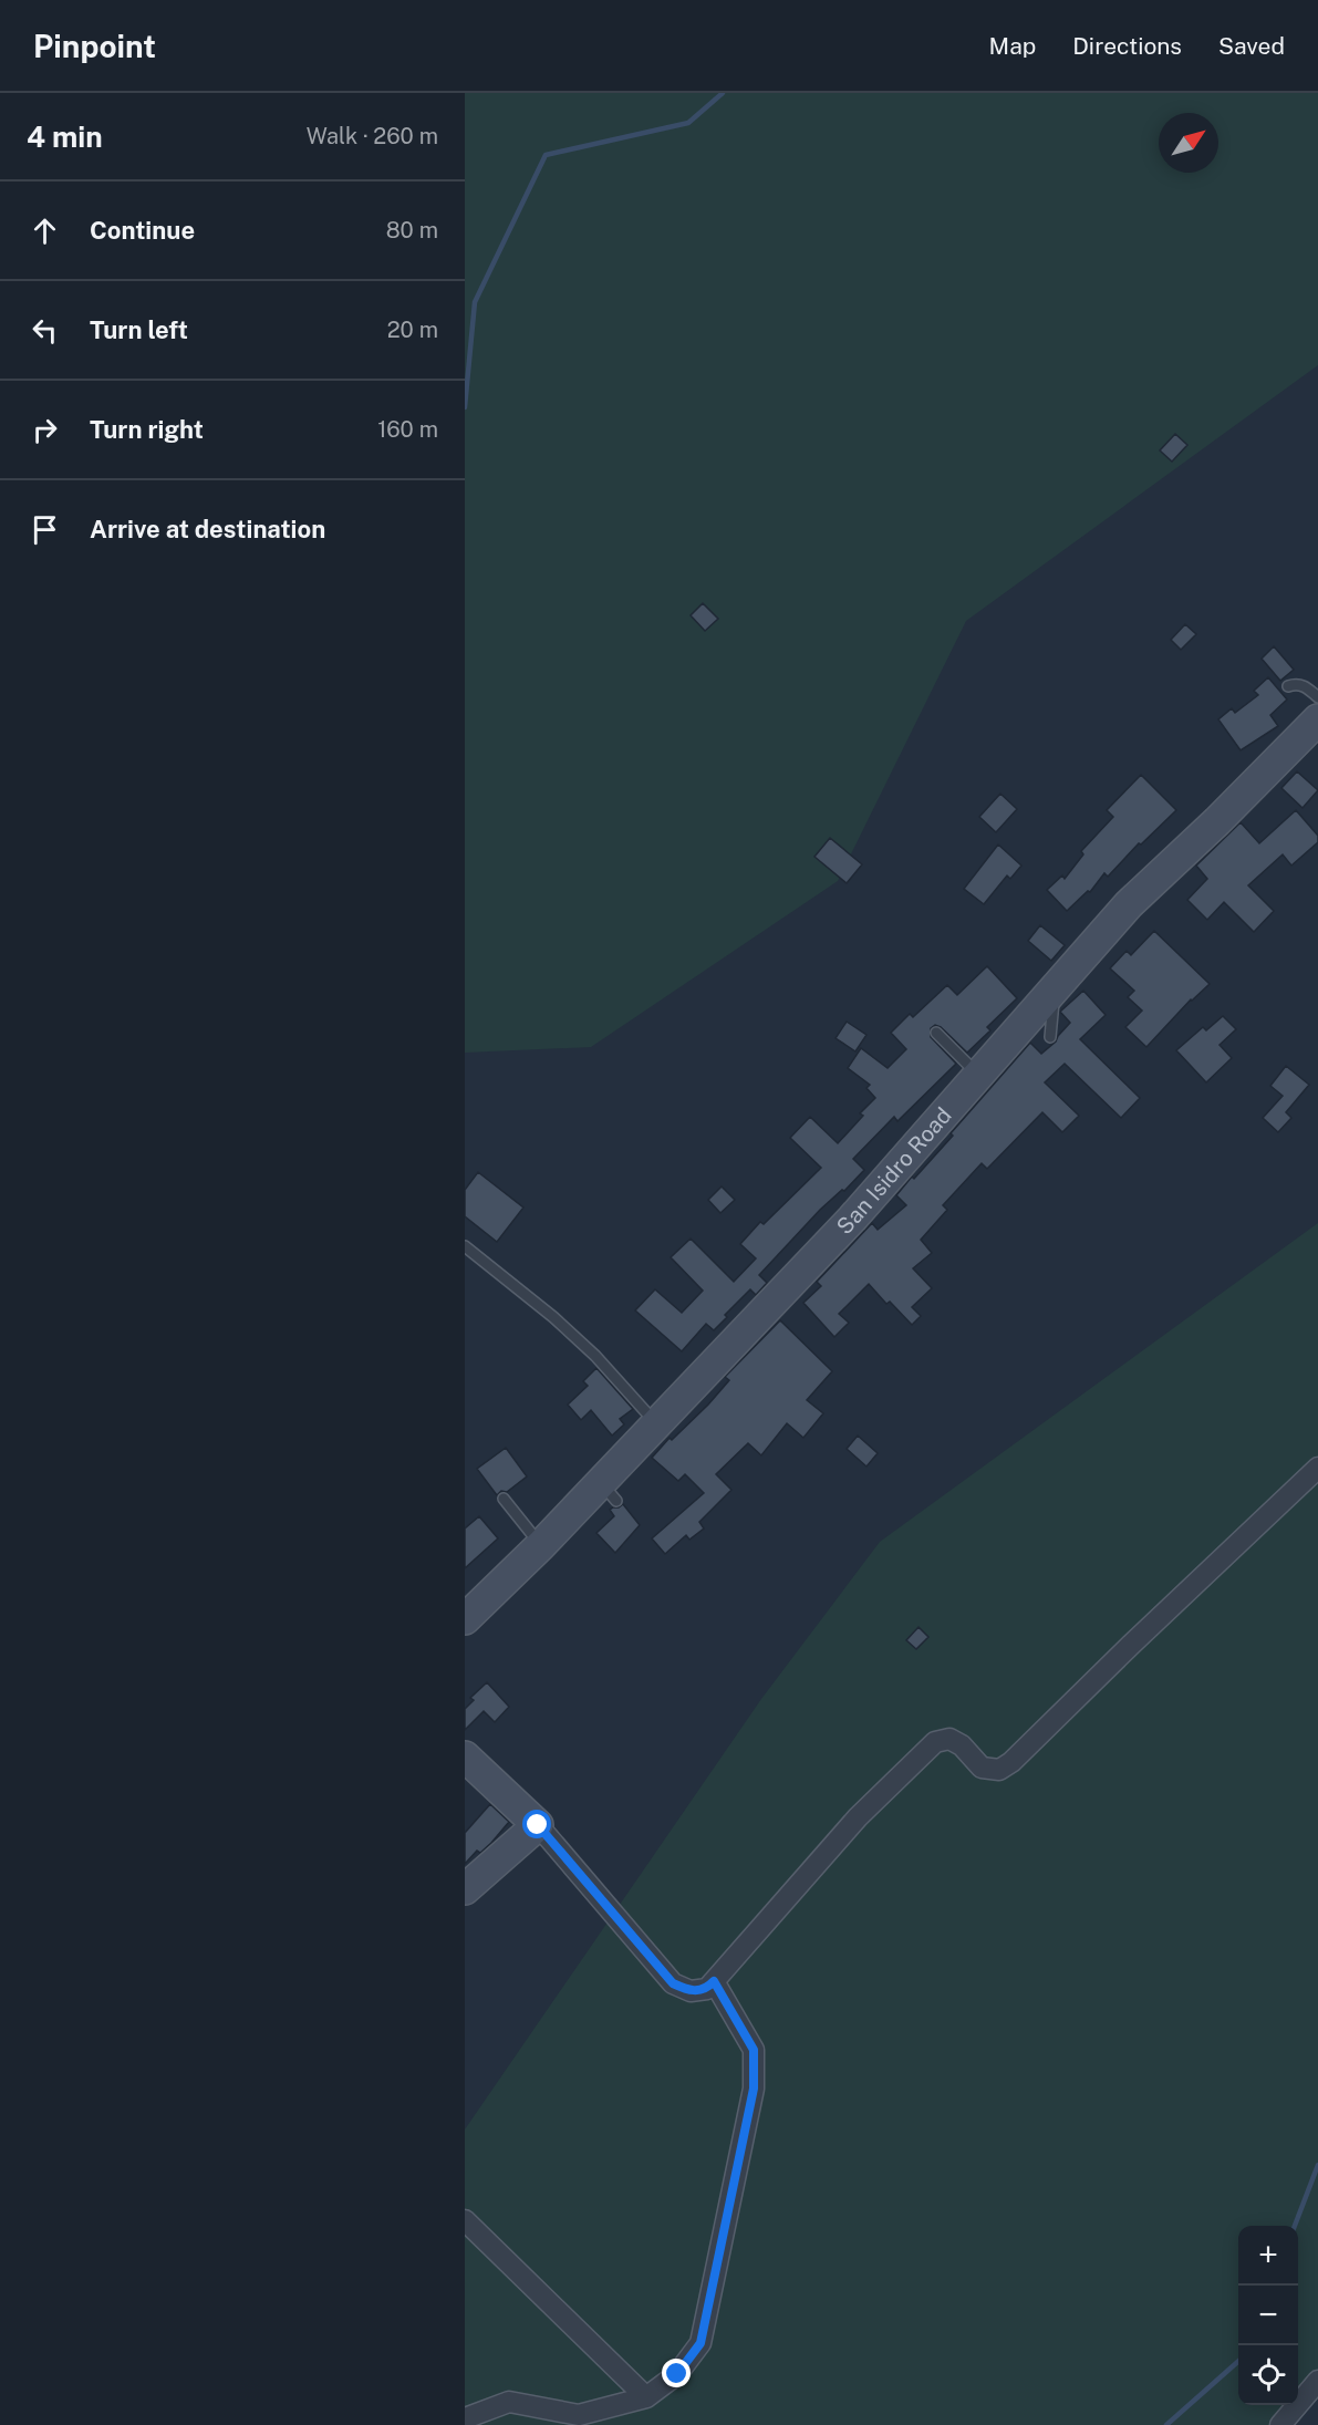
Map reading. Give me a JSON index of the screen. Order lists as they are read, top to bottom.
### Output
{
  "streets": {
    "street": ["San Isidro Road"]
  },
  "north": "top right",
  "page": {
    "header": "Pinpoint",
    "nav": ["Map", "Directions", "Saved"],
    "heading": ["4 min", "Walk · 260 m"],
    "list": [
      ["Continue", "80 m"],
      ["Turn left", "20 m"],
      ["Turn right", "160 m"],
      "Arrive at destination"
    ],
    "map_buttons": ["+", "−"]
  }
}
